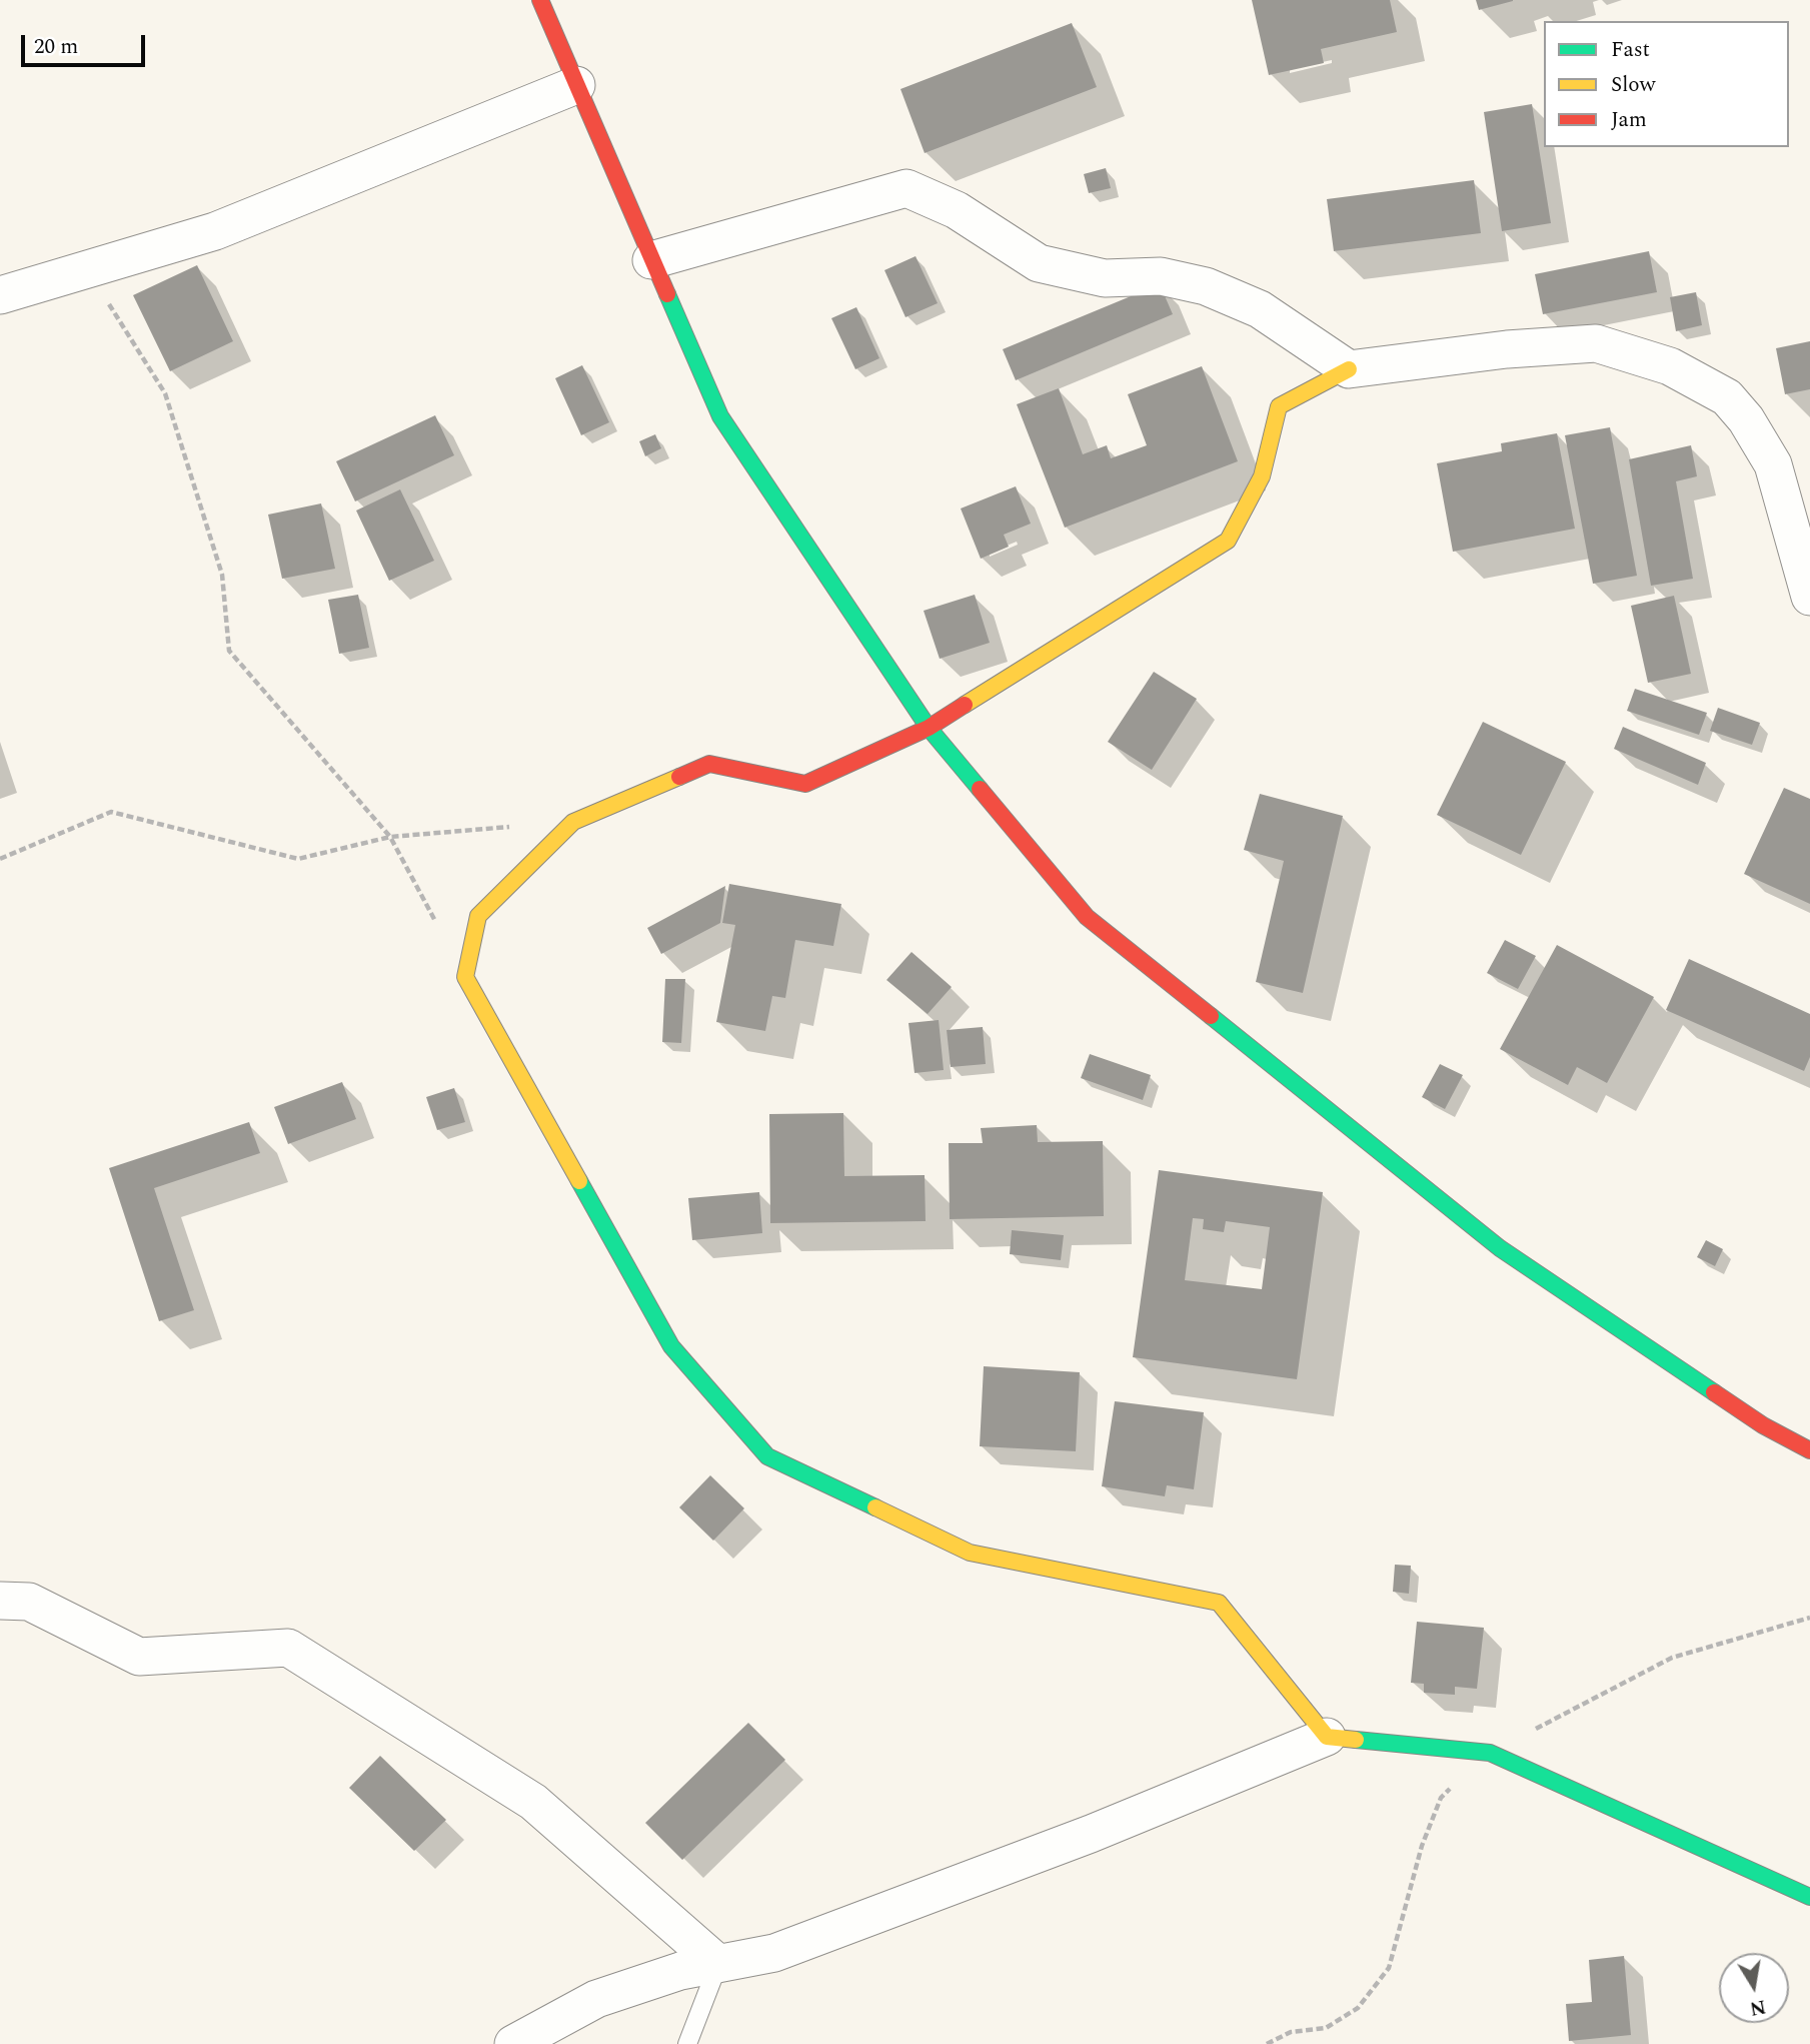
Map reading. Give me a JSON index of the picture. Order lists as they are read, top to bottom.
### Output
{
  "legend": ["Fast", "Slow", "Jam"],
  "scale_bar": "20 m",
  "north": "bottom"
}
